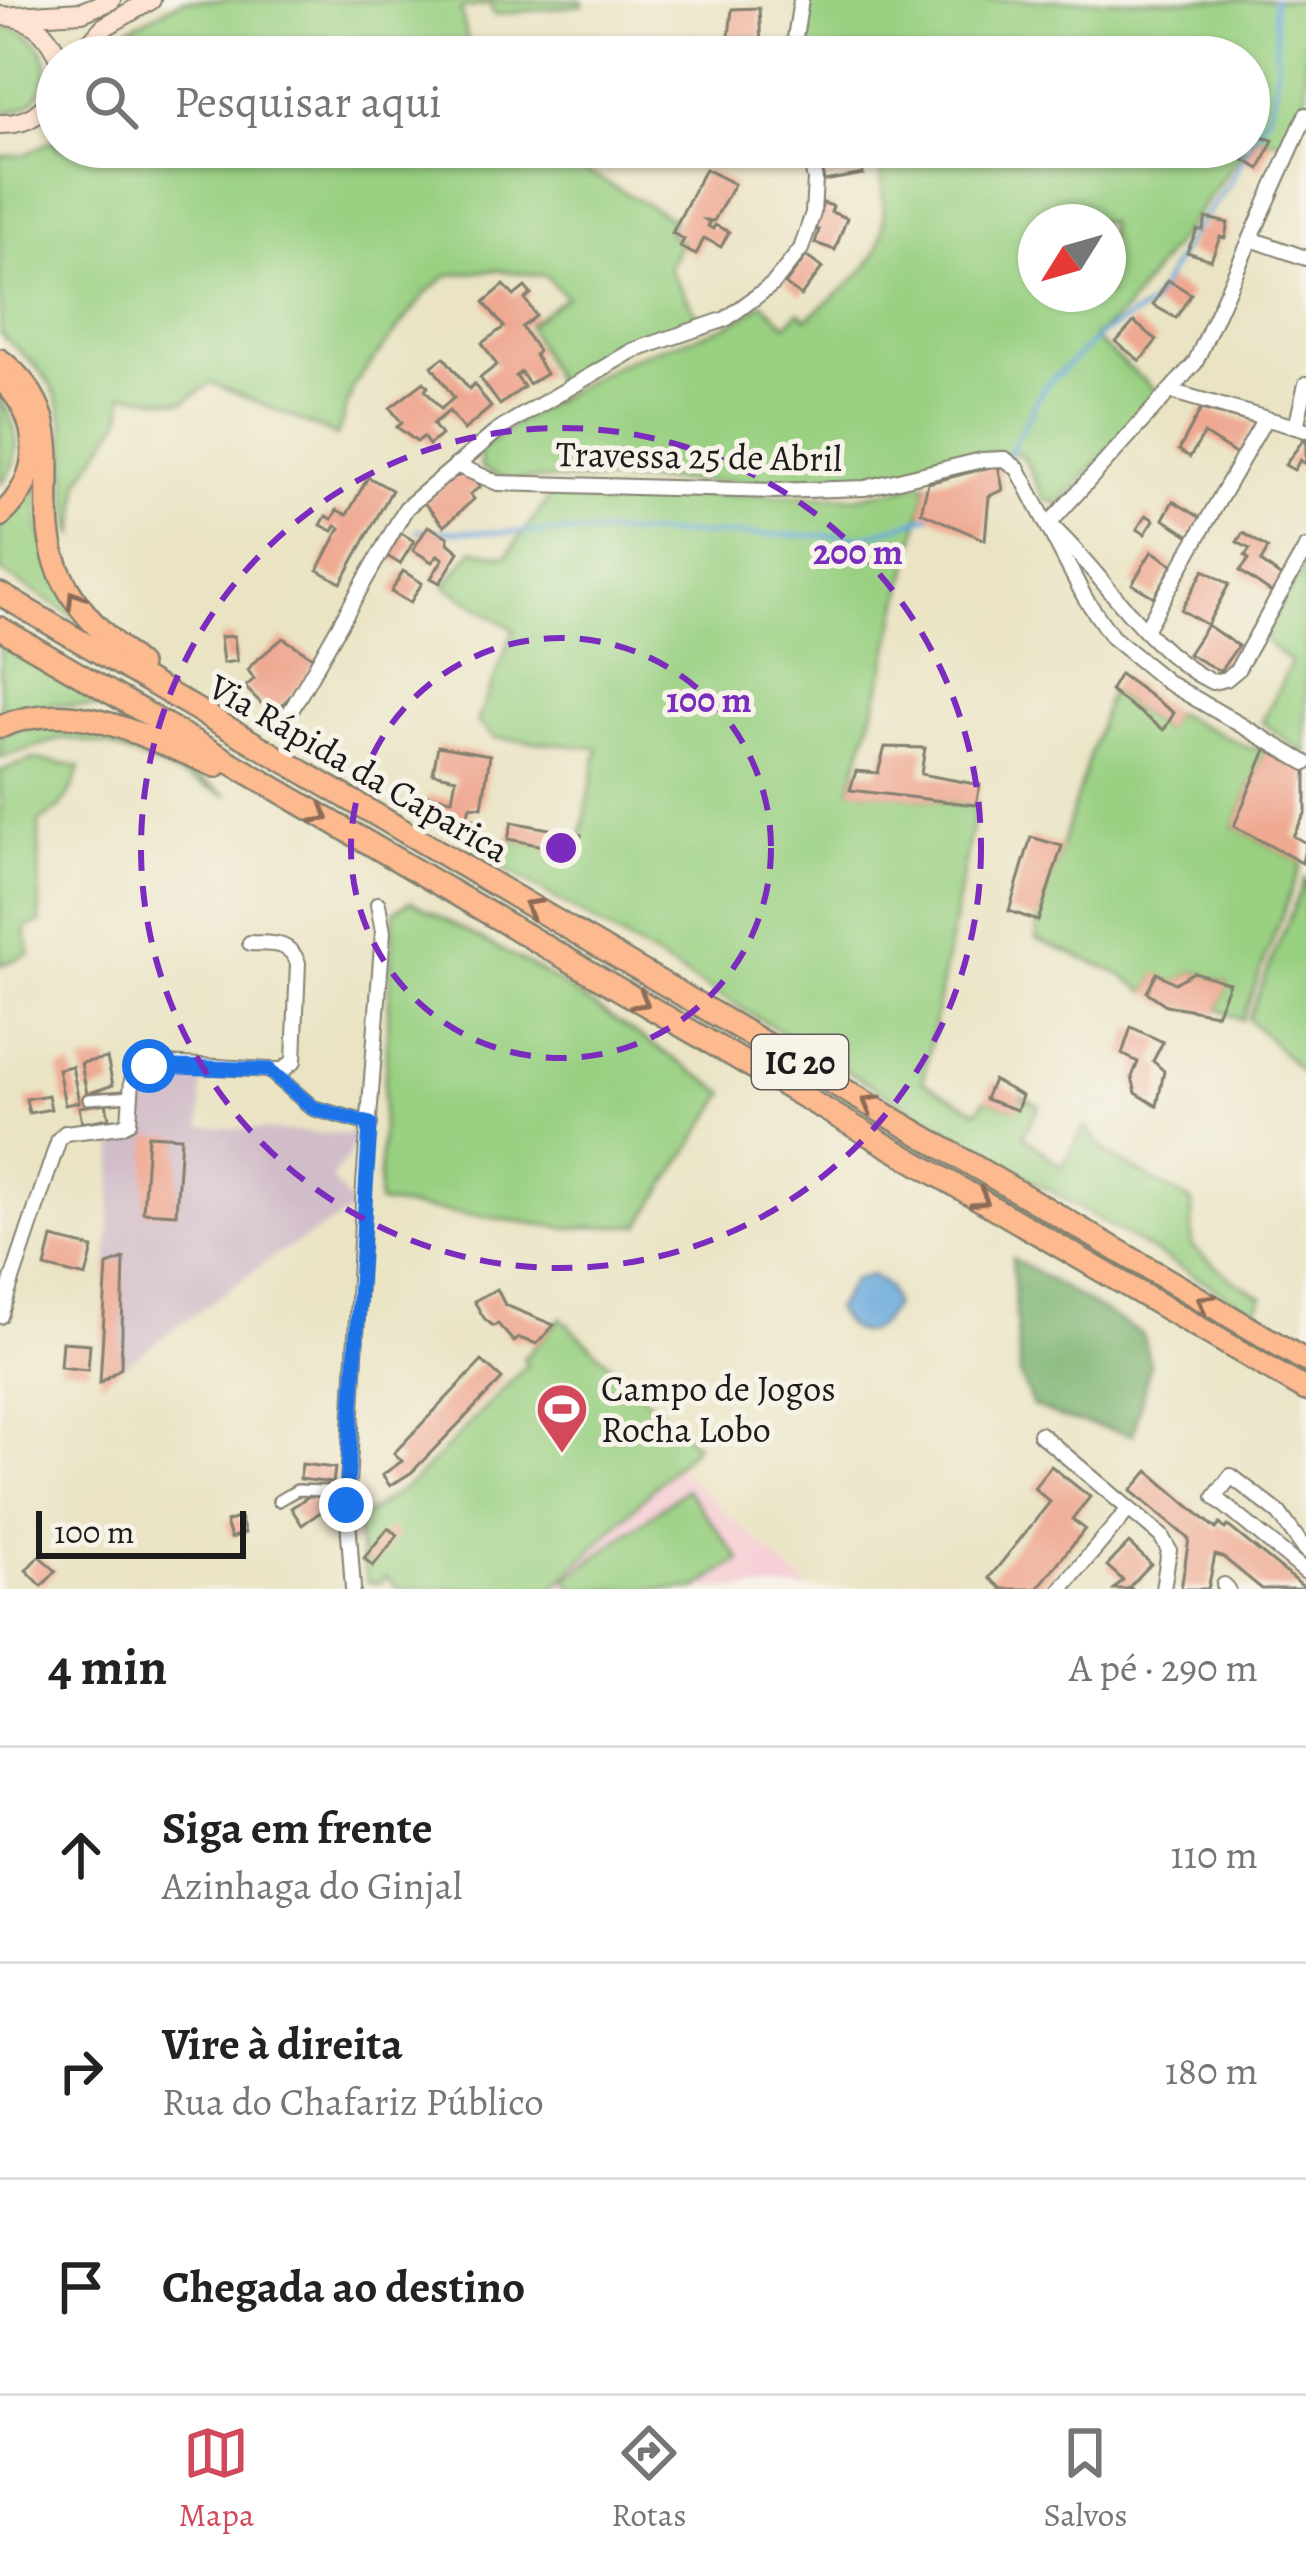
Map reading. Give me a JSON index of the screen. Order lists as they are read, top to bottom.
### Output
{
  "streets": {
    "highway": ["Via Rápida da Caparica", "IC 20"],
    "street": ["Travessa 25 de Abril"]
  },
  "places": {
    "sports": ["Campo de Jogos Rocha Lobo"]
  },
  "scale_bar": "100 m",
  "north": "bottom left",
  "page": {
    "search": "Pesquisar aqui",
    "scale": "100 m",
    "heading": ["4 min", "A pé · 290 m"],
    "list": [
      ["Siga em frente", "Azinhaga do Ginjal", "110 m"],
      ["Vire à direita", "Rua do Chafariz Público", "180 m"],
      "Chegada ao destino"
    ],
    "nav": ["Mapa", "Rotas", "Salvos"]
  },
  "rings": ["200 m", "100 m"]
}
